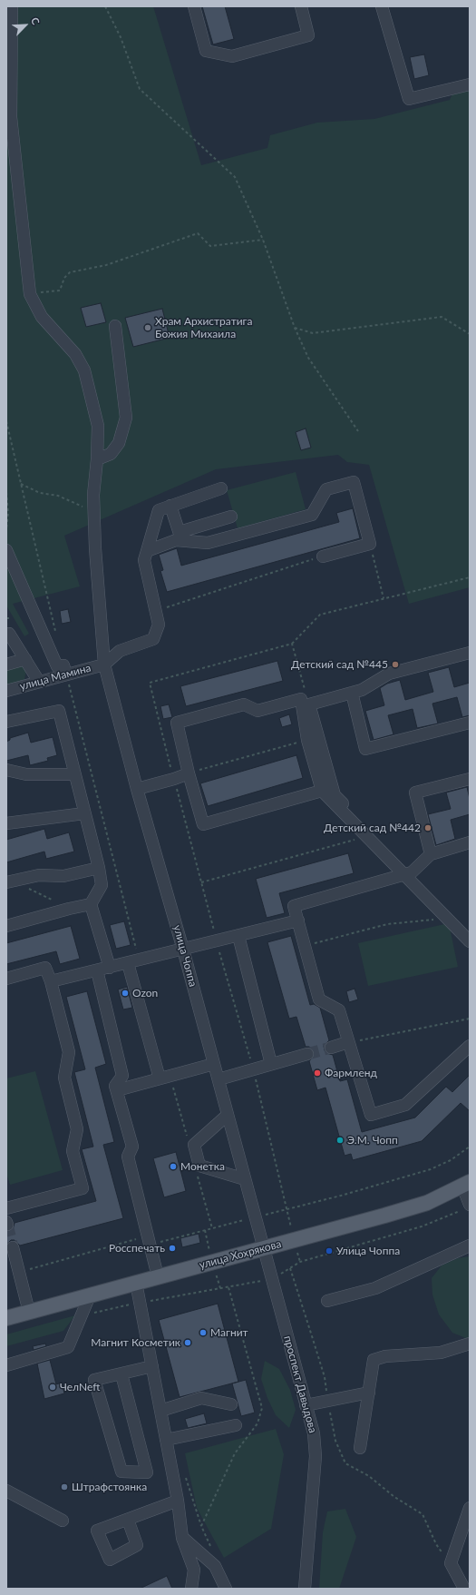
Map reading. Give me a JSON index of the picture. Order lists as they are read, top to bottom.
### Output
{
  "streets": {
    "main road": ["улица Хохрякова"],
    "street": ["улица Мамина", "улица Чоппа", "проспект Давыдова"]
  },
  "crossings": [
    ["улица Мамина", "улица Чоппа"],
    ["улица Чоппа", "улица Хохрякова"],
    ["улица Чоппа", "проспект Давыдова"],
    ["улица Хохрякова", "проспект Давыдова"]
  ],
  "places": [
    "Храм Архистратига Божия Михаила",
    "Детский сад №445",
    "Детский сад №442",
    "Ozon",
    "Фармленд",
    "Э.М. Чопп",
    "Монетка",
    "Росспечать",
    "Улица Чоппа",
    "Магнит",
    "Магнит Косметик",
    "ЧелNeft",
    "Штрафстоянка"
  ],
  "north": "top right"
}
